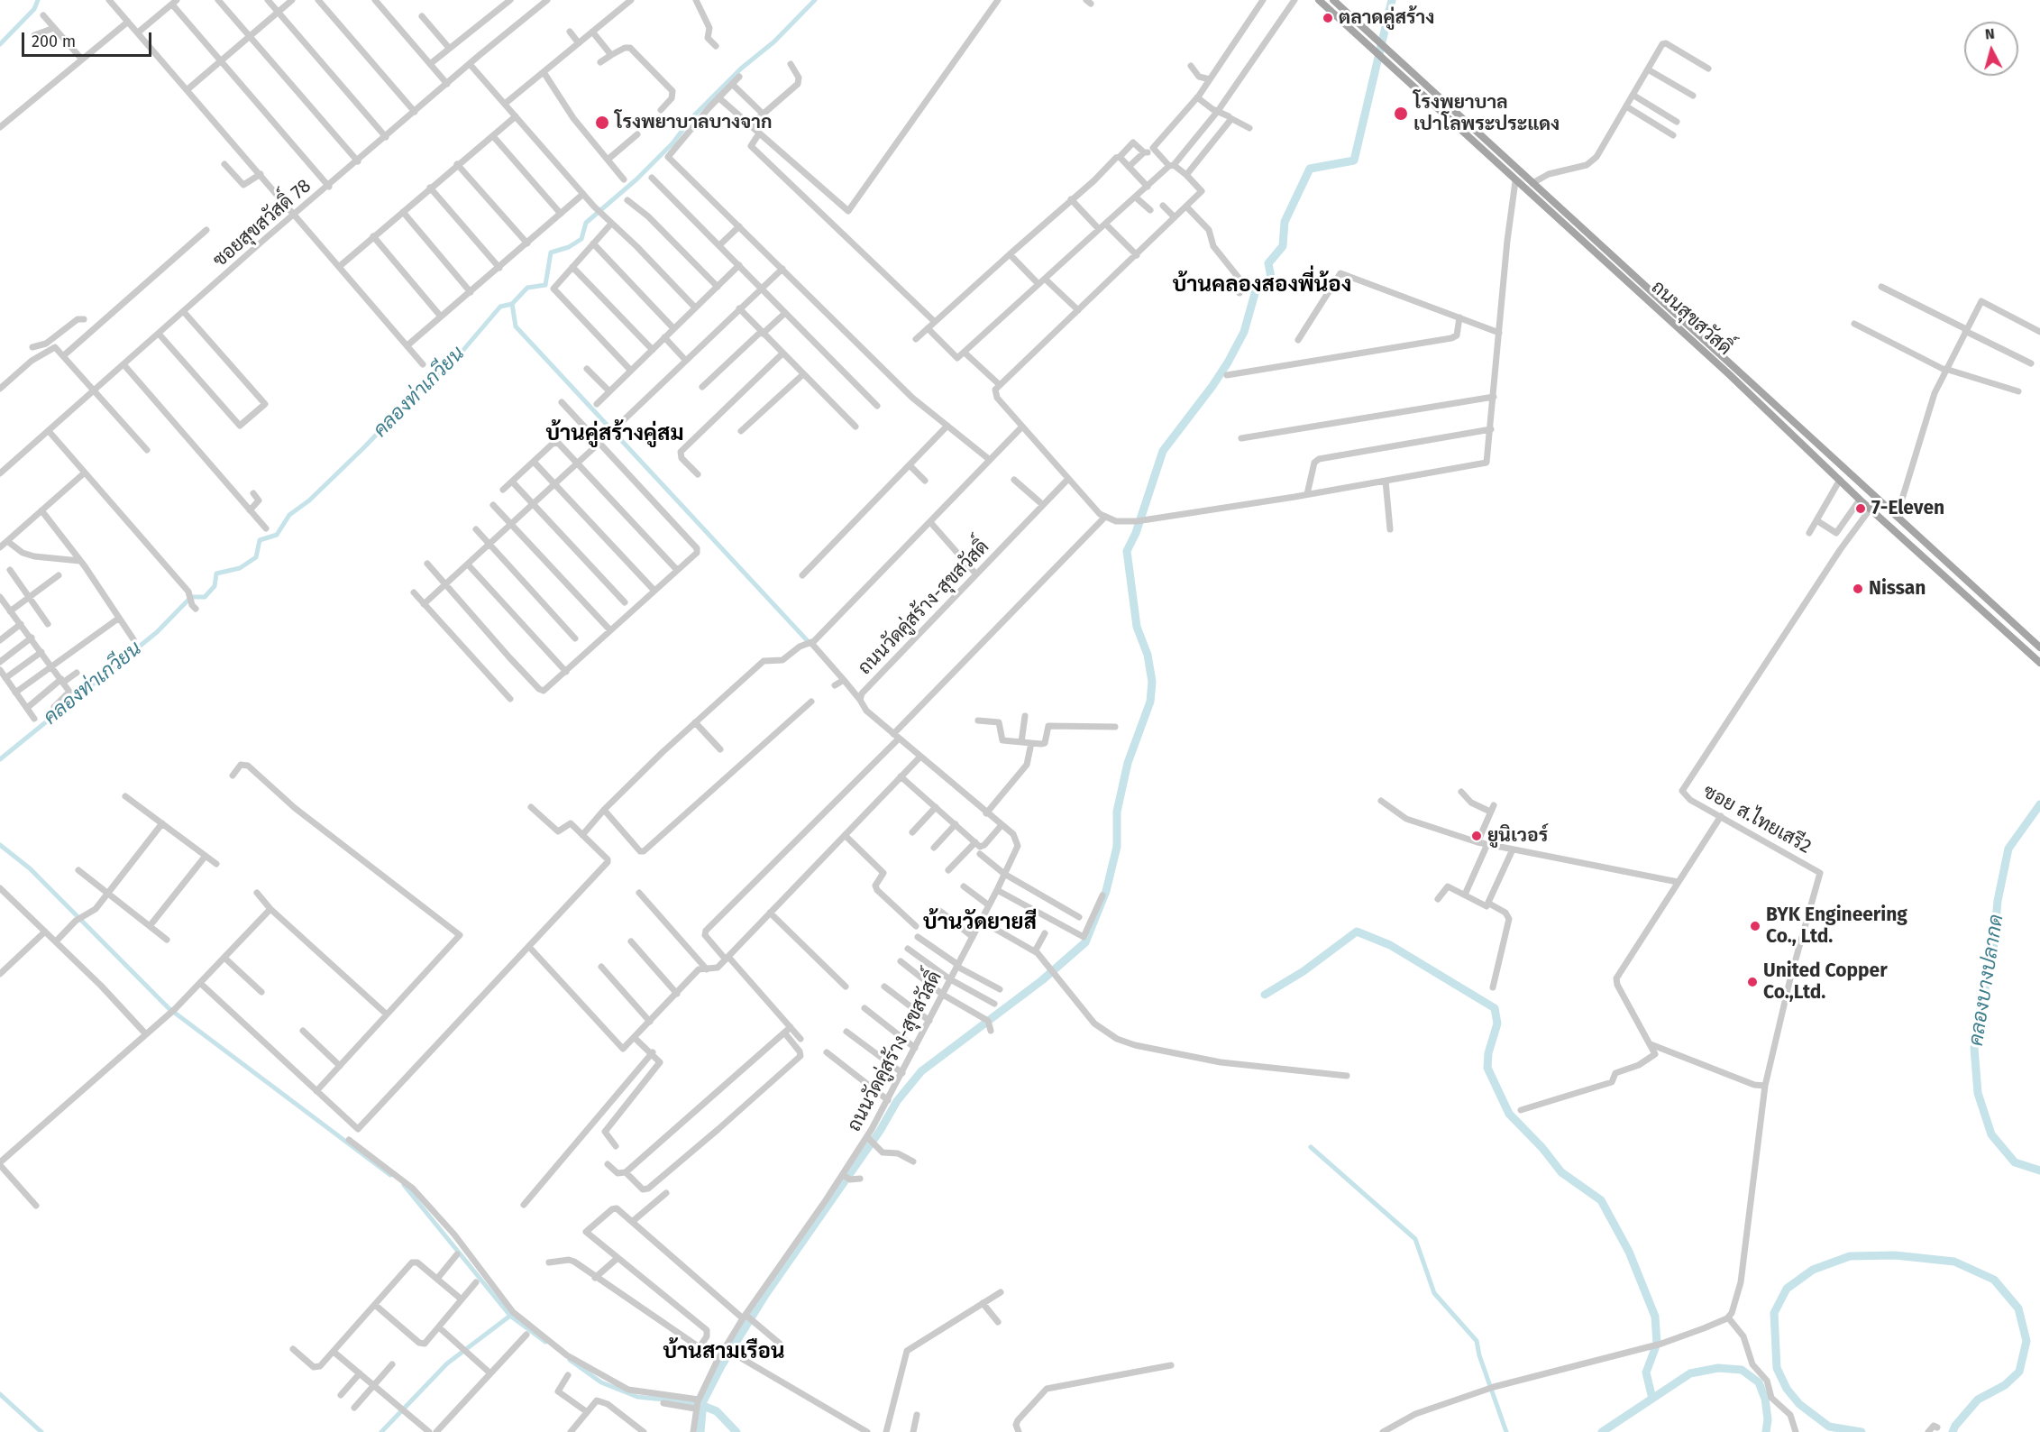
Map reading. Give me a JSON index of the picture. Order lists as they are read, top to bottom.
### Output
{
  "streets": {
    "main road": ["ถนนสุขสวัสดิ์"],
    "street": ["ซอยสุขสวัสดิ์ 78", "ถนนวัดคู่สร้าง-สุขสวัสดิ์", "ซอย ส.ไทยเสรี2"]
  },
  "crossings": [
    ["ถนนสุขสวัสดิ์", "ซอย ส.ไทยเสรี2"]
  ],
  "districts": [
    "บ้านคลองสองพี่น้อง",
    "บ้านคู่สร้างคู่สม",
    "บ้านวัดยายสี",
    "บ้านสามเรือน"
  ],
  "water": ["คลองท่าเกวียน", "คลองบางปลากด"],
  "places": [
    "ตลาดคู่สร้าง",
    "โรงพยาบาล เปาโลพระประแดง",
    "โรงพยาบาลบางจาก",
    "7-Eleven",
    "Nissan",
    "ยูนิเวอร์",
    "BYK Engineering Co., Ltd.",
    "United Copper Co.,Ltd."
  ],
  "scale_bar": "200 m",
  "north": "top"
}
